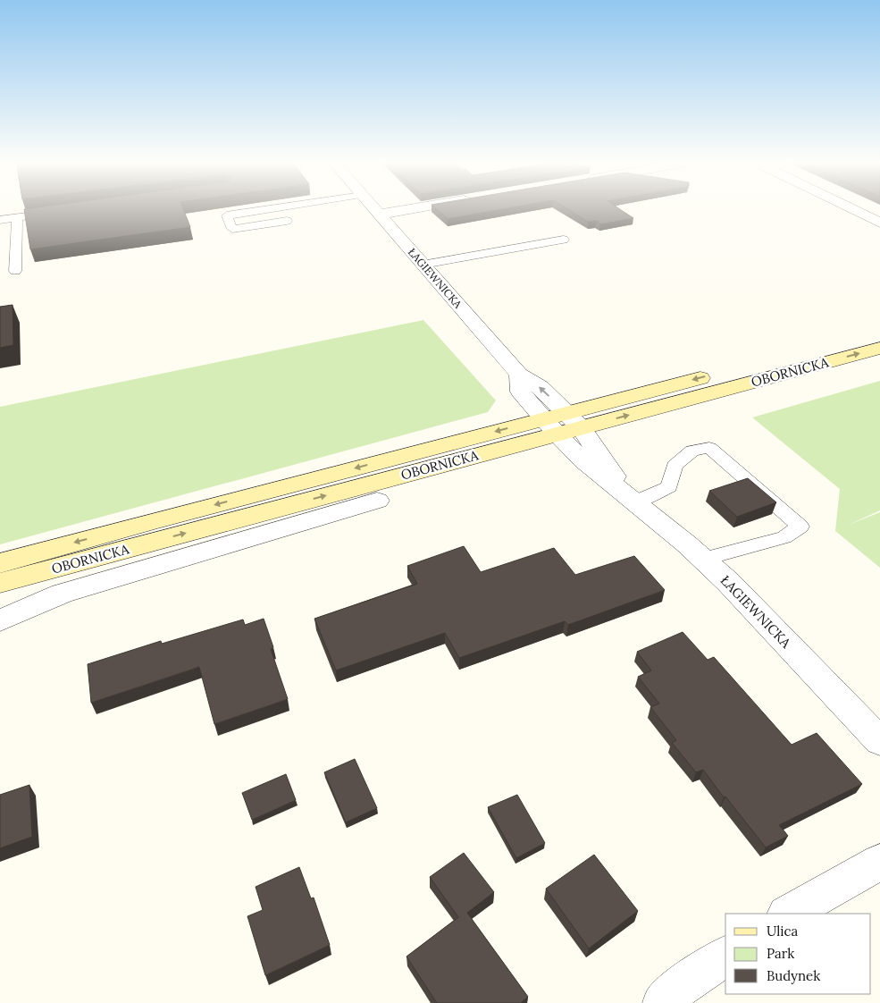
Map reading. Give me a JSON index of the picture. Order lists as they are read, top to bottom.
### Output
{
  "streets": {
    "main road": ["OBORNICKA"],
    "street": ["ŁAGIEWNICKA"]
  },
  "crossings": [
    ["ŁAGIEWNICKA", "OBORNICKA"]
  ],
  "legend": ["Ulica", "Park", "Budynek"]
}
